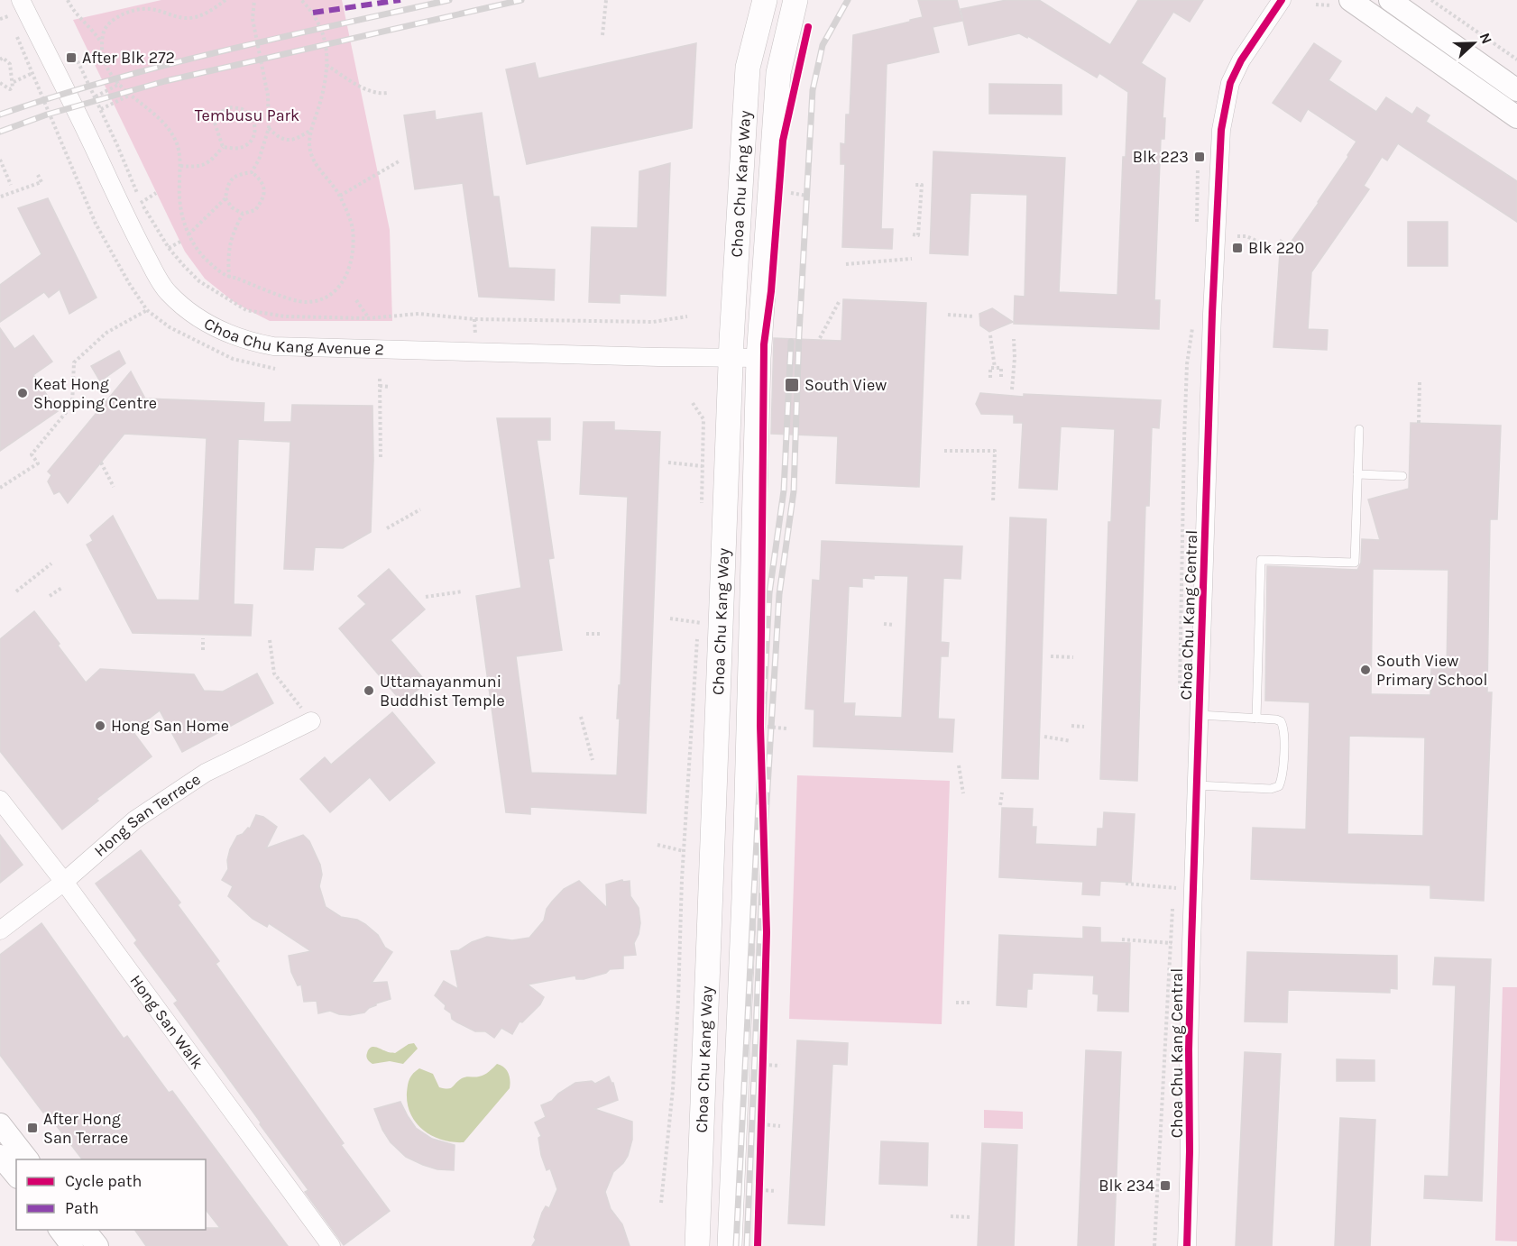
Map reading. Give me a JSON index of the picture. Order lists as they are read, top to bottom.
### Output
{
  "streets": {
    "main road": ["Choa Chu Kang Way"],
    "street": [
      "Choa Chu Kang Avenue 2",
      "Choa Chu Kang Central",
      "Hong San Terrace",
      "Hong San Walk"
    ]
  },
  "crossings": [
    ["Choa Chu Kang Way", "Choa Chu Kang Avenue 2"],
    ["Hong San Terrace", "Hong San Walk"]
  ],
  "parks": ["Tembusu Park"],
  "places": {
    "transit": [
      "After Blk 272",
      "Blk 223",
      "Blk 220",
      "South View",
      "After Hong San Terrace",
      "Blk 234"
    ],
    "other": [
      "Keat Hong Shopping Centre",
      "South View Primary School",
      "Uttamayanmuni Buddhist Temple",
      "Hong San Home"
    ]
  },
  "legend": ["Cycle path", "Path"],
  "north": "right"
}
